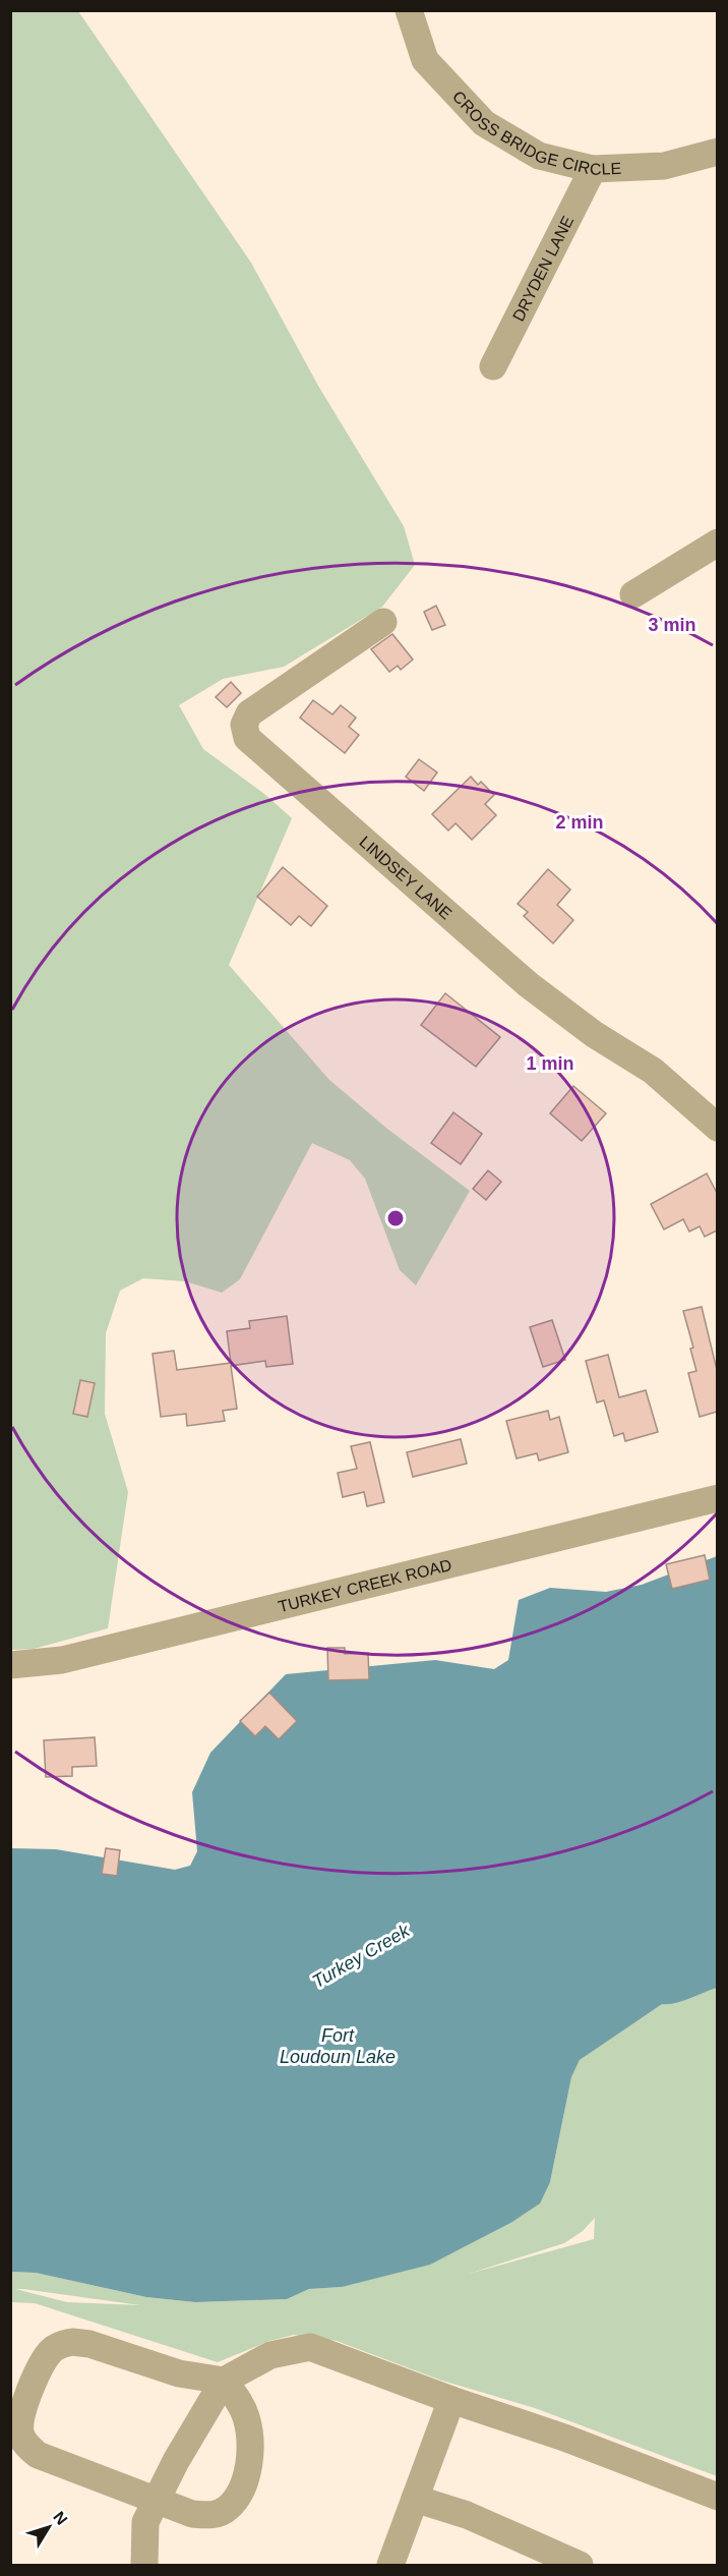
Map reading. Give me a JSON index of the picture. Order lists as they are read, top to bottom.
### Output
{
  "streets": {
    "street": [
      "CROSS BRIDGE CIRCLE",
      "DRYDEN LANE",
      "LINDSEY LANE",
      "TURKEY CREEK ROAD"
    ]
  },
  "crossings": [
    ["CROSS BRIDGE CIRCLE", "DRYDEN LANE"]
  ],
  "water": ["Turkey Creek", "Fort Loudoun Lake"],
  "north": "top right",
  "rings": ["3 min", "2 min", "1 min"]
}
